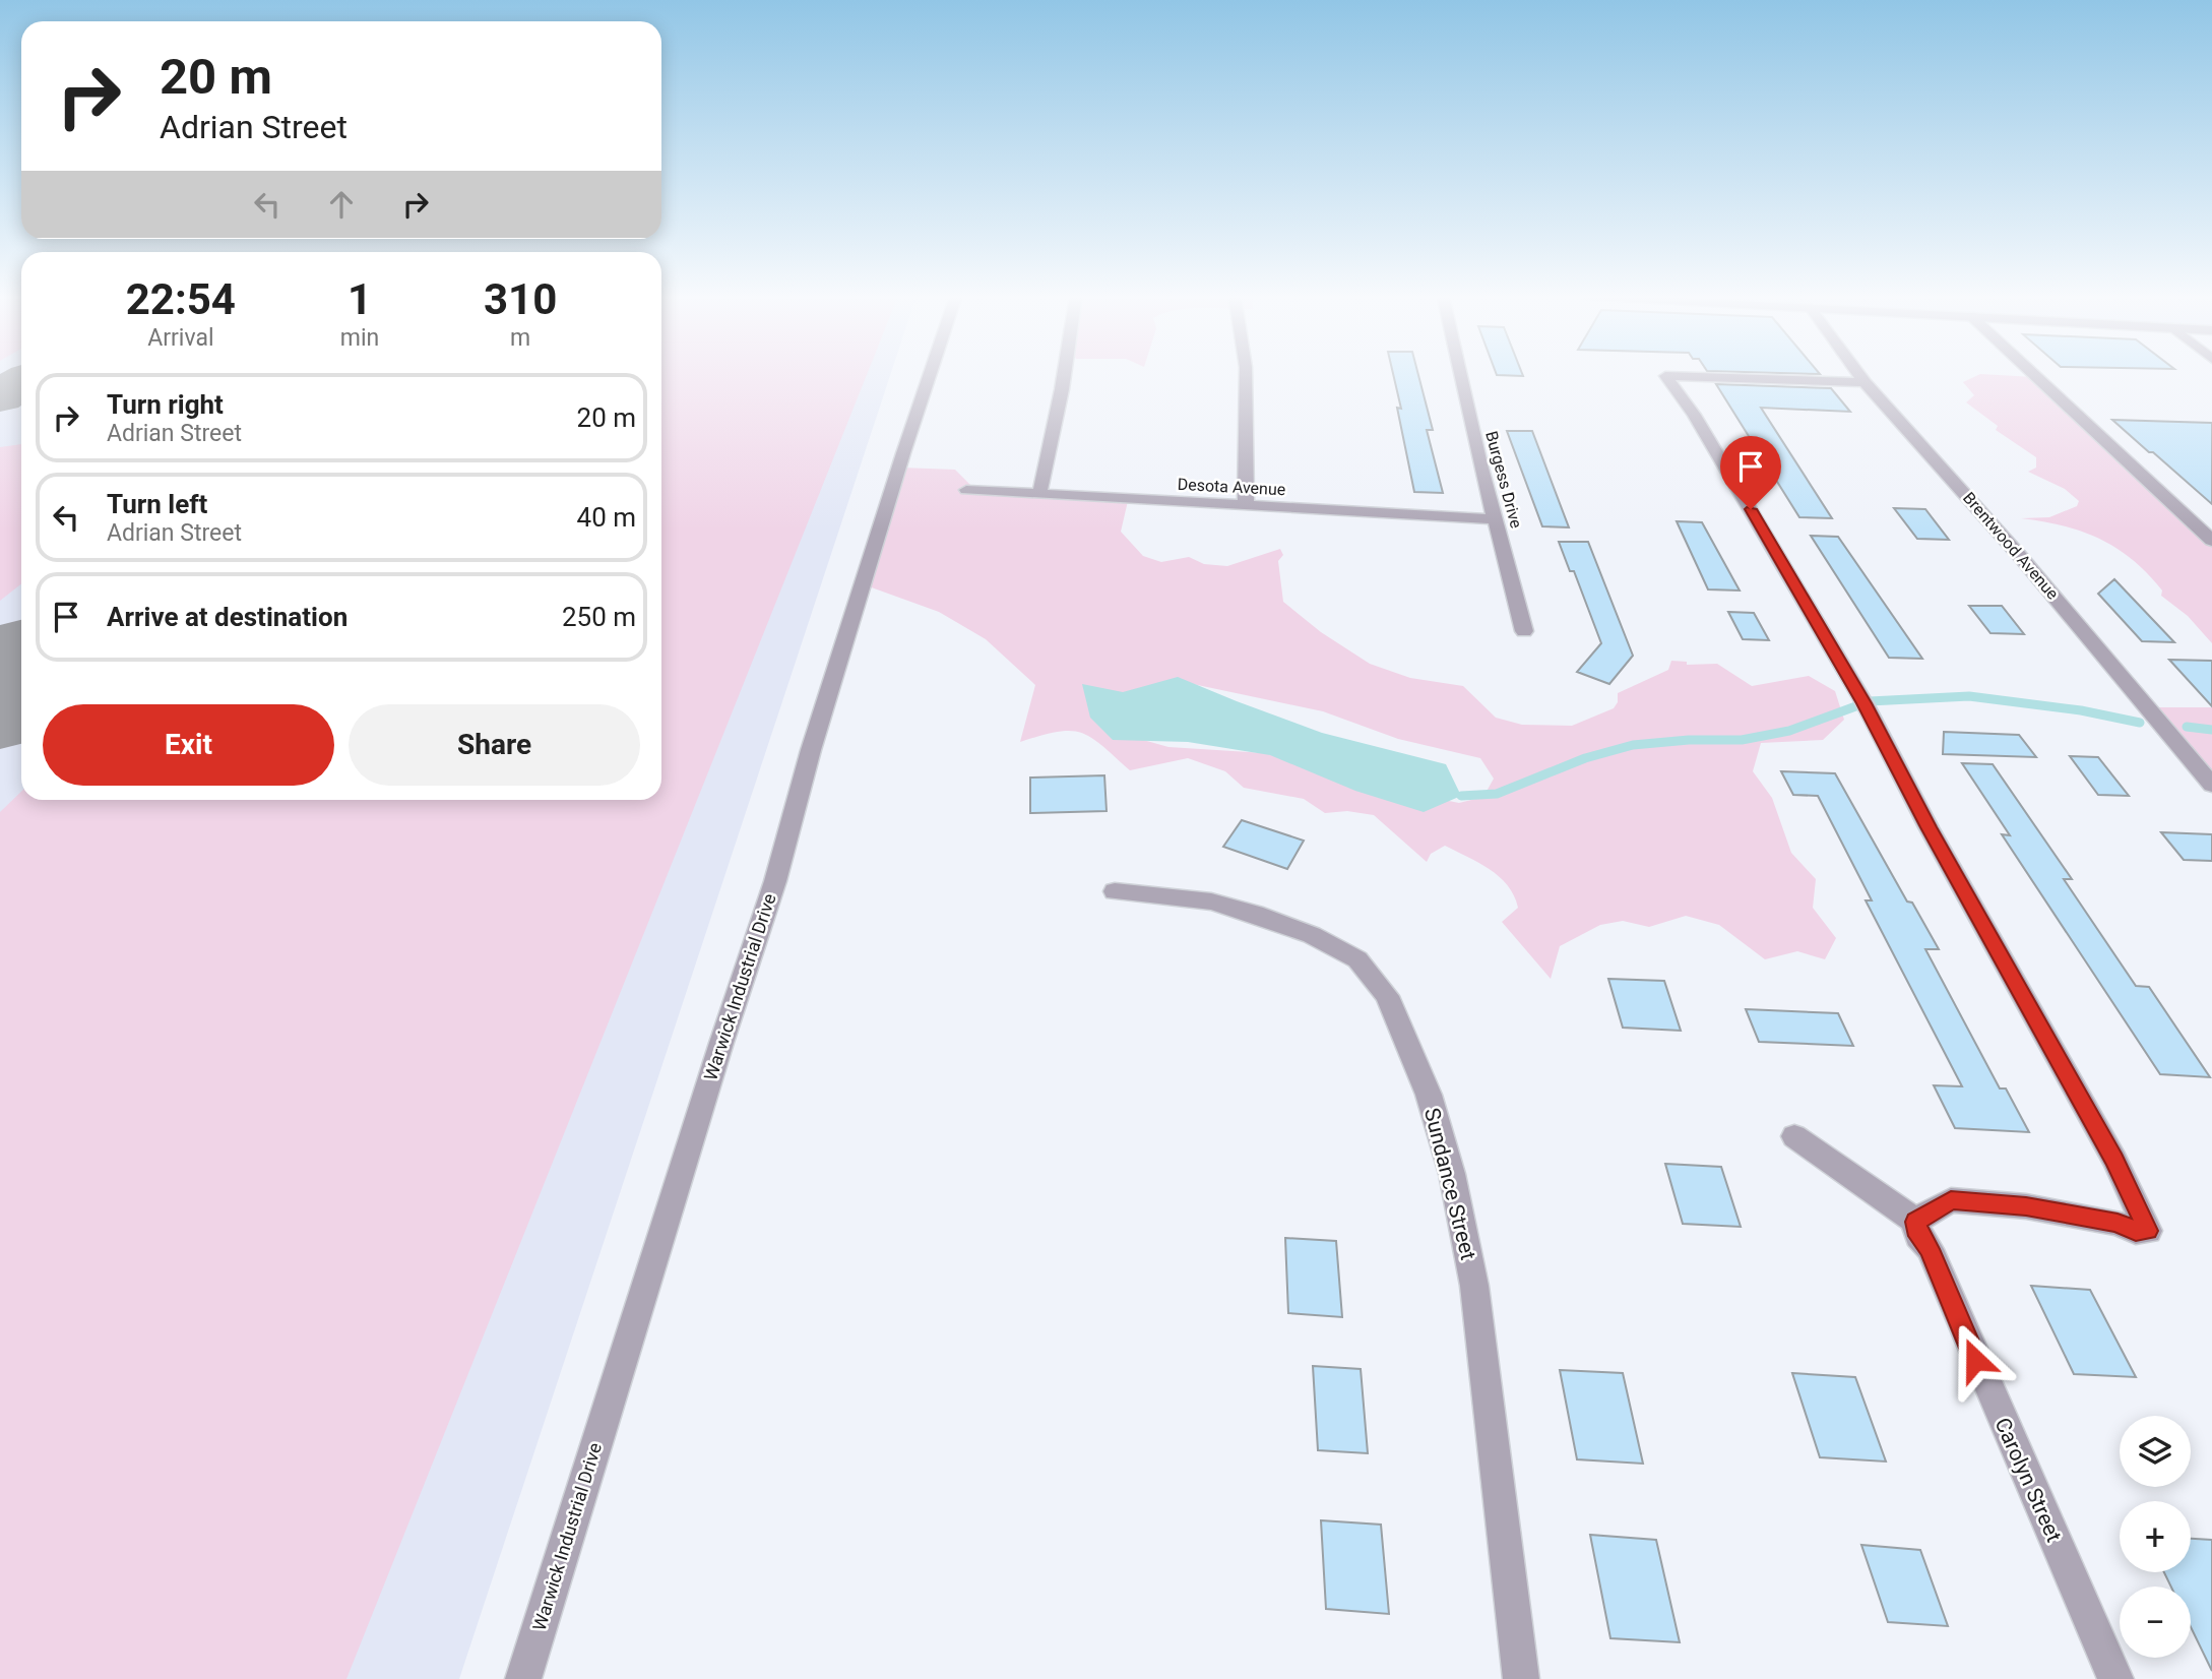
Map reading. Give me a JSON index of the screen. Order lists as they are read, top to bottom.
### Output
{
  "streets": {
    "street": [
      "Burgess Drive",
      "Desota Avenue",
      "Brentwood Avenue",
      "Warwick Industrial Drive",
      "Sundance Street",
      "Carolyn Street"
    ]
  },
  "crossings": [
    ["Burgess Drive", "Desota Avenue"]
  ],
  "page": {
    "turn": ["20 m", "Adrian Street"],
    "eta": [
      "22:54",
      "Arrival",
      "1",
      "min",
      "310",
      "m"
    ],
    "list": [
      {
        "name": "Turn right",
        "note": "Adrian Street",
        "value": "20 m"
      },
      {
        "name": "Turn left",
        "note": "Adrian Street",
        "value": "40 m"
      },
      {
        "name": "Arrive at destination",
        "value": "250 m"
      }
    ],
    "buttons": ["Exit", "Share"],
    "map_buttons": ["+", "−"]
  }
}
